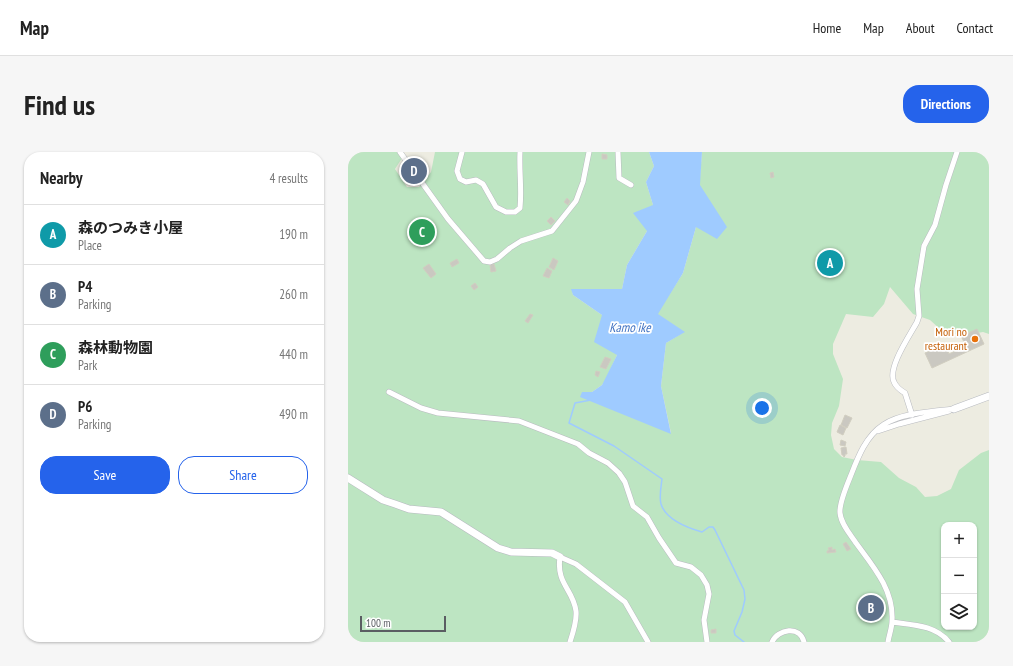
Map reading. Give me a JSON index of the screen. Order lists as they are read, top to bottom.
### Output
{
  "water": ["Kamo ike"],
  "places": ["Mori no restaurant"],
  "scale_bar": "100 m",
  "page": {
    "header": "Map",
    "nav": [
      "Home",
      "Map",
      "About",
      "Contact"
    ],
    "buttons": [
      "Directions",
      ["Save", "Share"]
    ],
    "title": "Find us",
    "heading": ["Nearby", "4 results"],
    "pins": [
      "D",
      "C",
      "A",
      "B"
    ],
    "list": [
      {
        "mark": "A",
        "name": "森のつみき小屋",
        "note": "Place",
        "value": "190 m"
      },
      {
        "mark": "B",
        "name": "P4",
        "note": "Parking",
        "value": "260 m"
      },
      {
        "mark": "C",
        "name": "森林動物園",
        "note": "Park",
        "value": "440 m"
      },
      {
        "mark": "D",
        "name": "P6",
        "note": "Parking",
        "value": "490 m"
      }
    ],
    "map_buttons": ["+", "−"],
    "scale": "100 m"
  }
}
